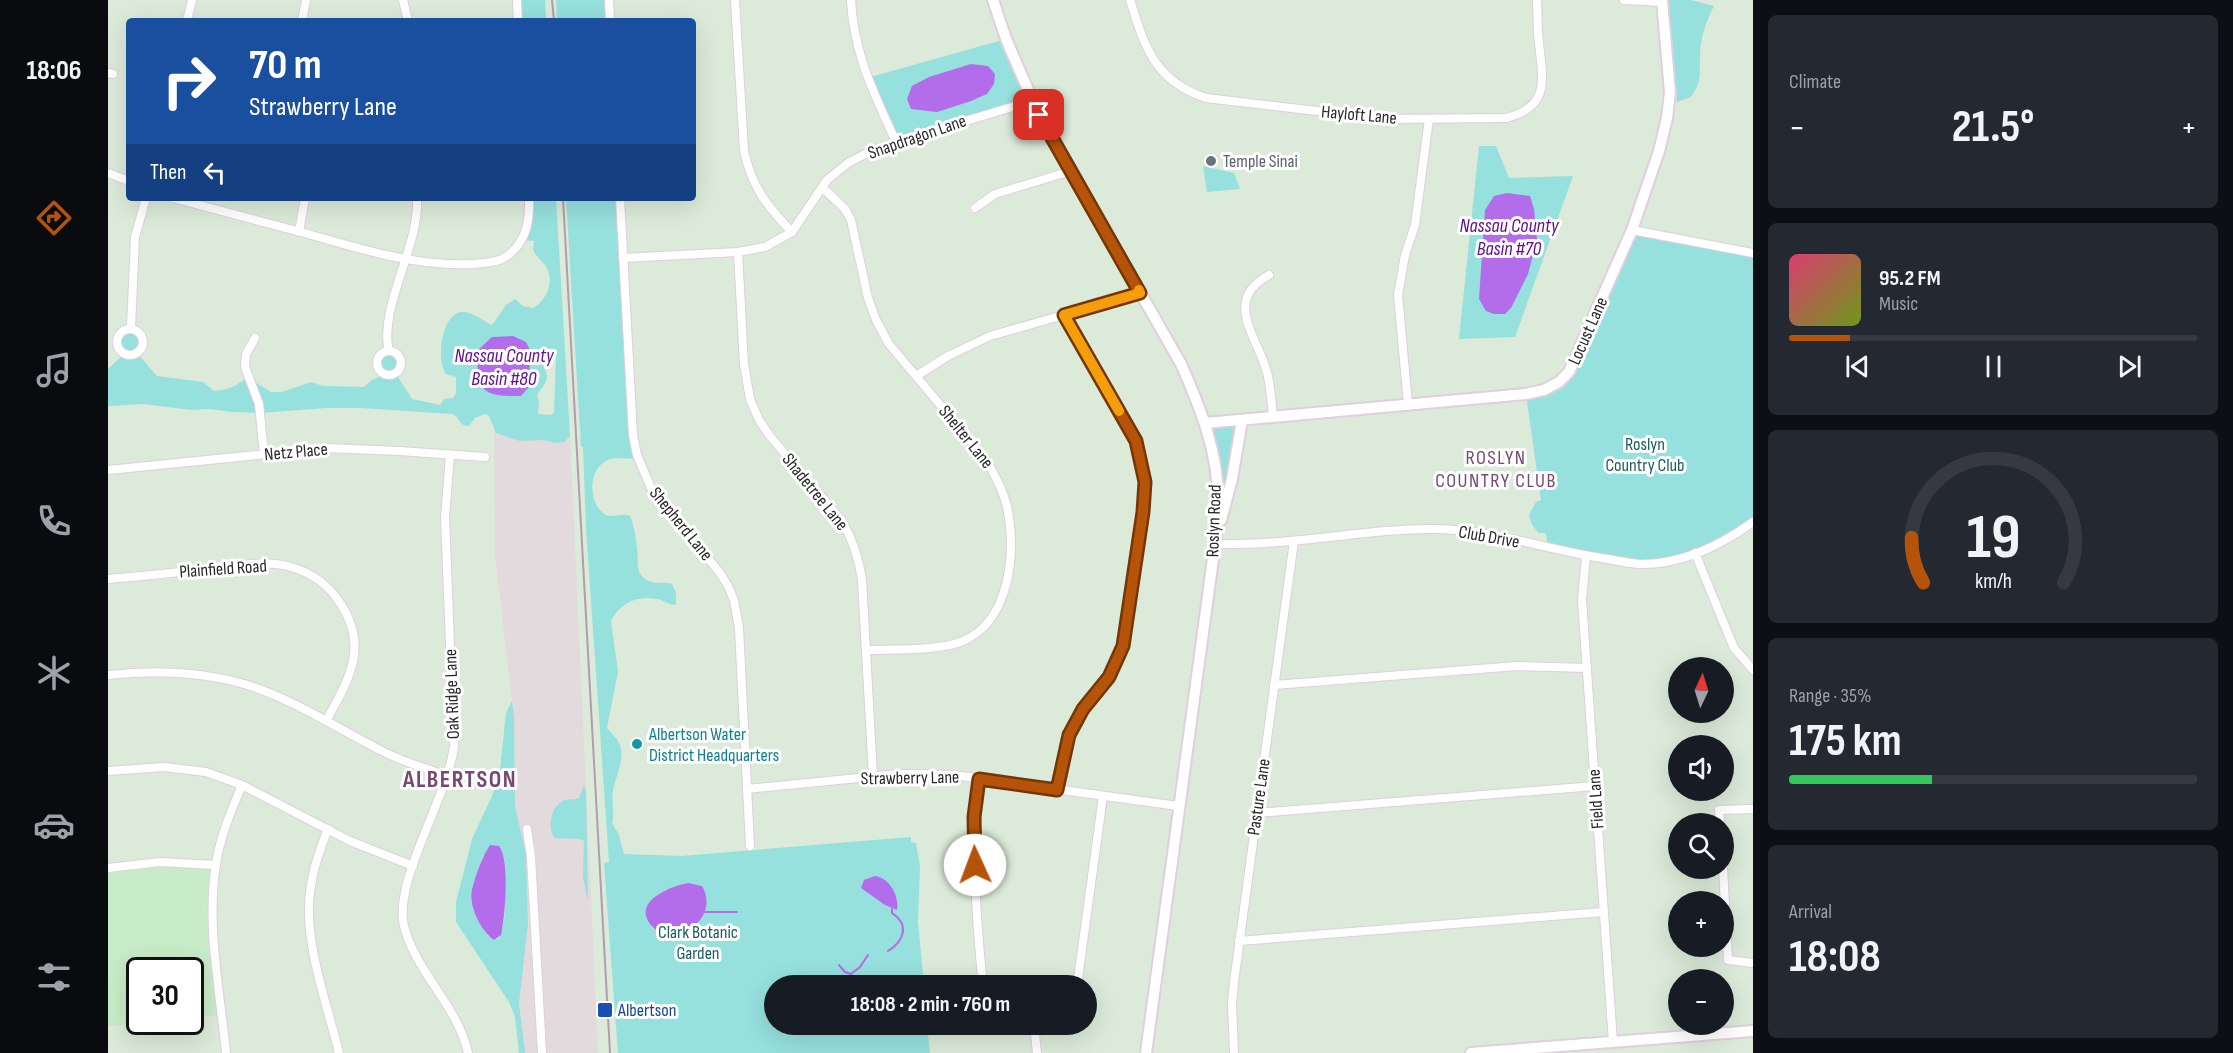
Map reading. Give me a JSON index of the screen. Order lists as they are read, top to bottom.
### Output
{
  "streets": {
    "main road": ["Locust Lane", "Roslyn Road"],
    "street": [
      "Hayloft Lane",
      "Snapdragon Lane",
      "Shelter Lane",
      "Netz Place",
      "Shadetree Lane",
      "Shepherd Lane",
      "Club Drive",
      "Plainfield Road",
      "Oak Ridge Lane",
      "Strawberry Lane",
      "Pasture Lane",
      "Field Lane"
    ]
  },
  "crossings": [
    ["Snapdragon Lane", "Shelter Lane"],
    ["Snapdragon Lane", "Shadetree Lane"],
    ["Snapdragon Lane", "Roslyn Road"],
    ["Snapdragon Lane", "Shepherd Lane"],
    ["Locust Lane", "Roslyn Road"],
    ["Shelter Lane", "Shadetree Lane"],
    ["Netz Place", "Oak Ridge Lane"],
    ["Shadetree Lane", "Strawberry Lane"],
    ["Roslyn Road", "Club Drive"],
    ["Roslyn Road", "Strawberry Lane"],
    ["Shepherd Lane", "Strawberry Lane"],
    ["Club Drive", "Pasture Lane"],
    ["Club Drive", "Field Lane"]
  ],
  "districts": ["ROSLYN COUNTRY CLUB", "ALBERTSON"],
  "water": ["Nassau County Basin #70", "Nassau County Basin #80"],
  "parks": ["Roslyn Country Club", "Clark Botanic Garden"],
  "places": {
    "other": ["Temple Sinai", "Albertson Water District Headquarters"],
    "transit": ["Albertson"]
  },
  "north": "top",
  "page": {
    "tabs": "18:06",
    "tile": [
      "Climate",
      ["Range · 35%", "175 km"],
      ["Arrival", "18:08"]
    ],
    "turn": ["70 m", "Strawberry Lane"],
    "heat": ["−", "21.5°", "+"],
    "then": "Then",
    "song": ["95.2 FM", "Music"],
    "map_buttons": ["+", "−"],
    "limit": "30",
    "trip": "18:08 · 2 min · 760 m",
    "gauge": ["19", "km/h"]
  }
}
